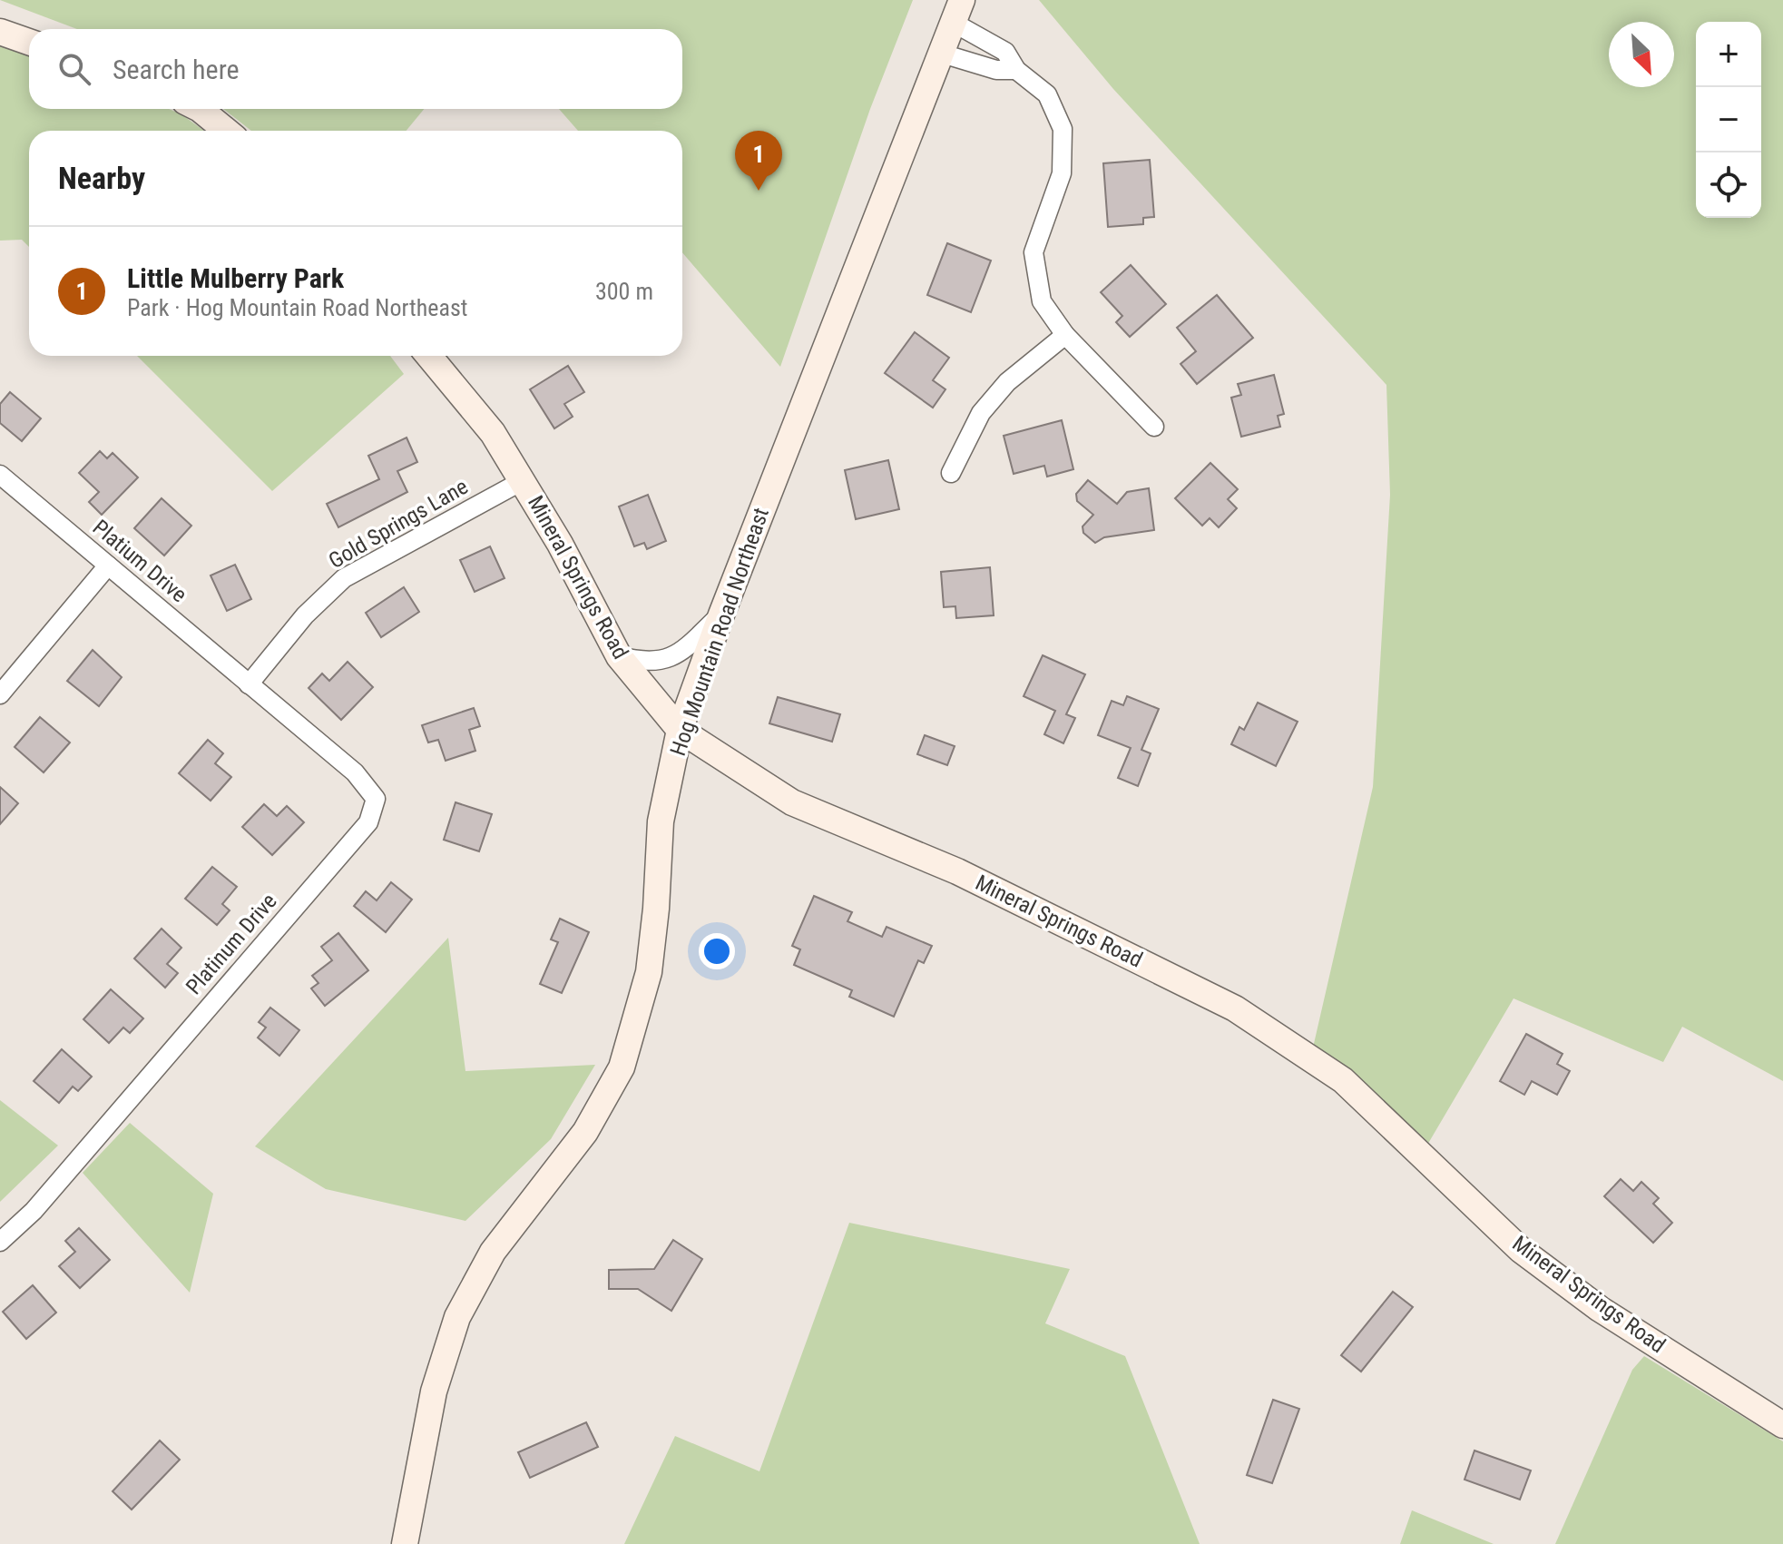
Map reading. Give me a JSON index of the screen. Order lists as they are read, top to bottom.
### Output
{
  "streets": {
    "street": [
      "Gold Springs Lane",
      "Platium Drive",
      "Mineral Springs Road",
      "Hog Mountain Road Northeast",
      "Platinum Drive"
    ]
  },
  "crossings": [
    ["Gold Springs Lane", "Platium Drive"],
    ["Gold Springs Lane", "Mineral Springs Road"],
    ["Gold Springs Lane", "Platinum Drive"],
    ["Platium Drive", "Platinum Drive"],
    ["Mineral Springs Road", "Hog Mountain Road Northeast"]
  ],
  "north": "bottom right",
  "page": {
    "map_buttons": ["+", "−"],
    "search": "Search here",
    "pins": "1",
    "heading": "Nearby",
    "list": [
      {
        "mark": "1",
        "name": "Little Mulberry Park",
        "note": "Park · Hog Mountain Road Northeast",
        "value": "300 m"
      }
    ]
  }
}
